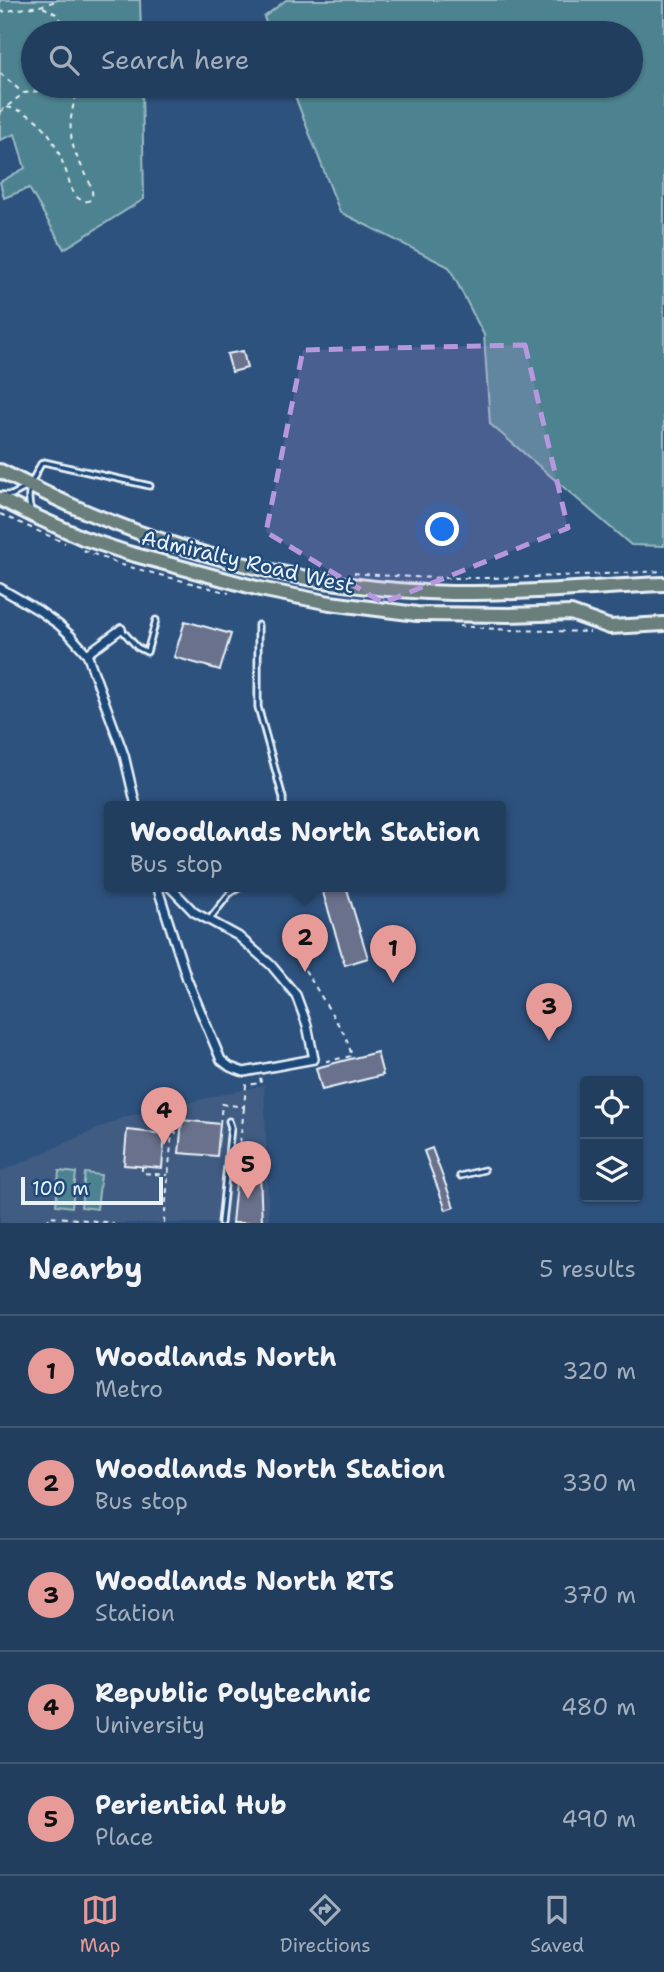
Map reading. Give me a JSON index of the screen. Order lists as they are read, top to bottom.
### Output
{
  "streets": {
    "main road": ["Admiralty Road West"]
  },
  "scale_bar": "100 m",
  "page": {
    "search": "Search here",
    "popup": ["Woodlands North Station", "Bus stop"],
    "pins": [
      "2",
      "1",
      "3",
      "4",
      "5"
    ],
    "scale": "100 m",
    "heading": ["Nearby", "5 results"],
    "list": [
      {
        "mark": "1",
        "name": "Woodlands North",
        "note": "Metro",
        "value": "320 m"
      },
      {
        "mark": "2",
        "name": "Woodlands North Station",
        "note": "Bus stop",
        "value": "330 m"
      },
      {
        "mark": "3",
        "name": "Woodlands North RTS",
        "note": "Station",
        "value": "370 m"
      },
      {
        "mark": "4",
        "name": "Republic Polytechnic",
        "note": "University",
        "value": "480 m"
      },
      {
        "mark": "5",
        "name": "Periential Hub",
        "note": "Place",
        "value": "490 m"
      }
    ],
    "nav": ["Map", "Directions", "Saved"]
  }
}
